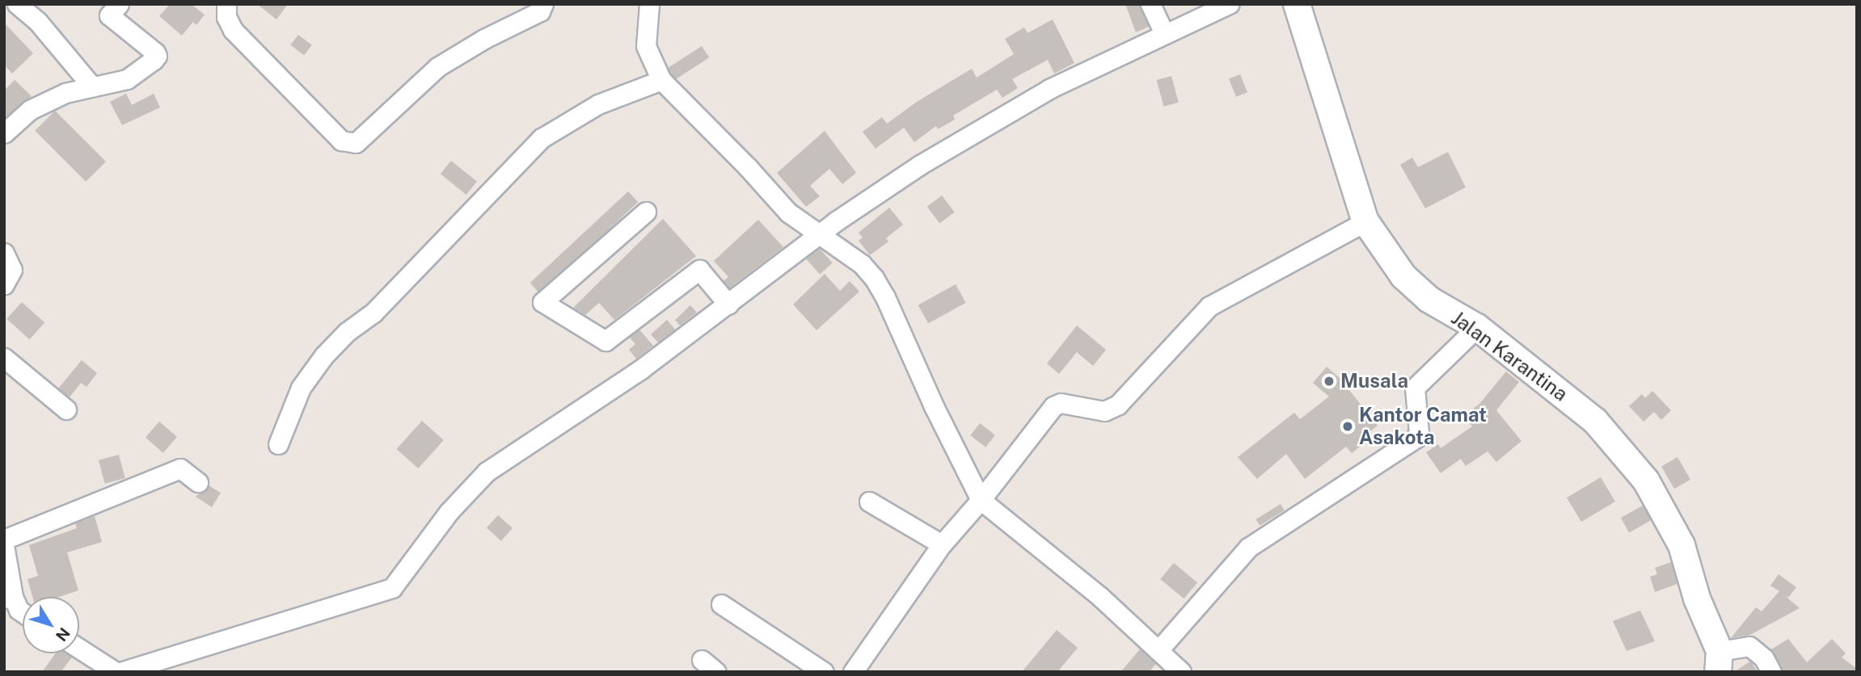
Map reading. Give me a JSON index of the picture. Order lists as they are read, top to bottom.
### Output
{
  "streets": {
    "street": ["Jalan Karantina"]
  },
  "places": ["Musala", "Kantor Camat Asakota"],
  "north": "bottom right"
}
